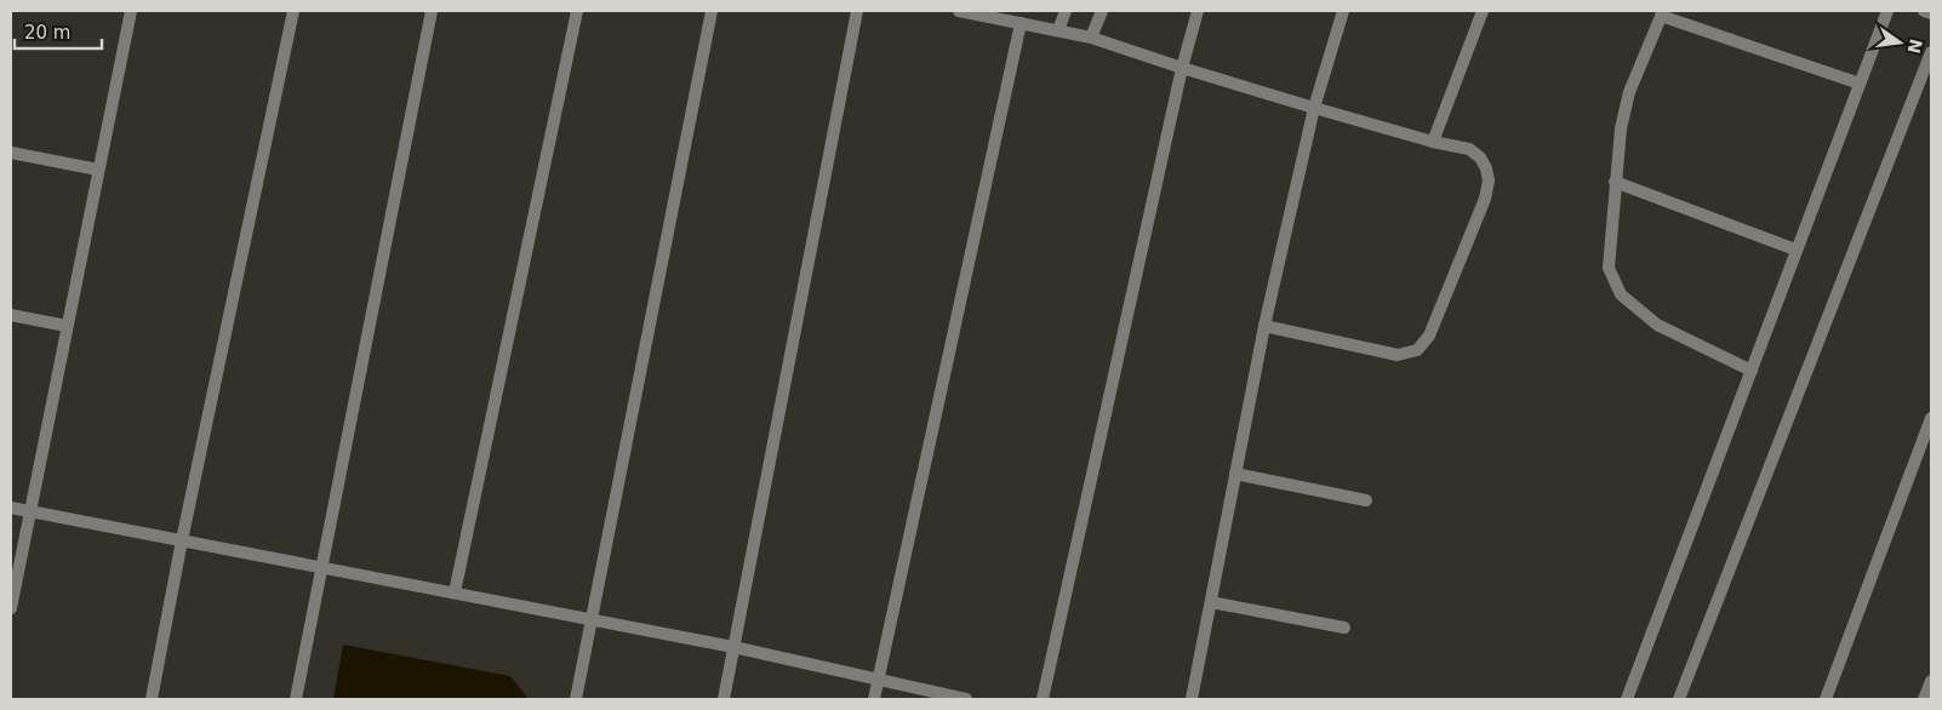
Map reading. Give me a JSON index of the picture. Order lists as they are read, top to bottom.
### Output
{
  "scale_bar": "20 m",
  "north": "right"
}
